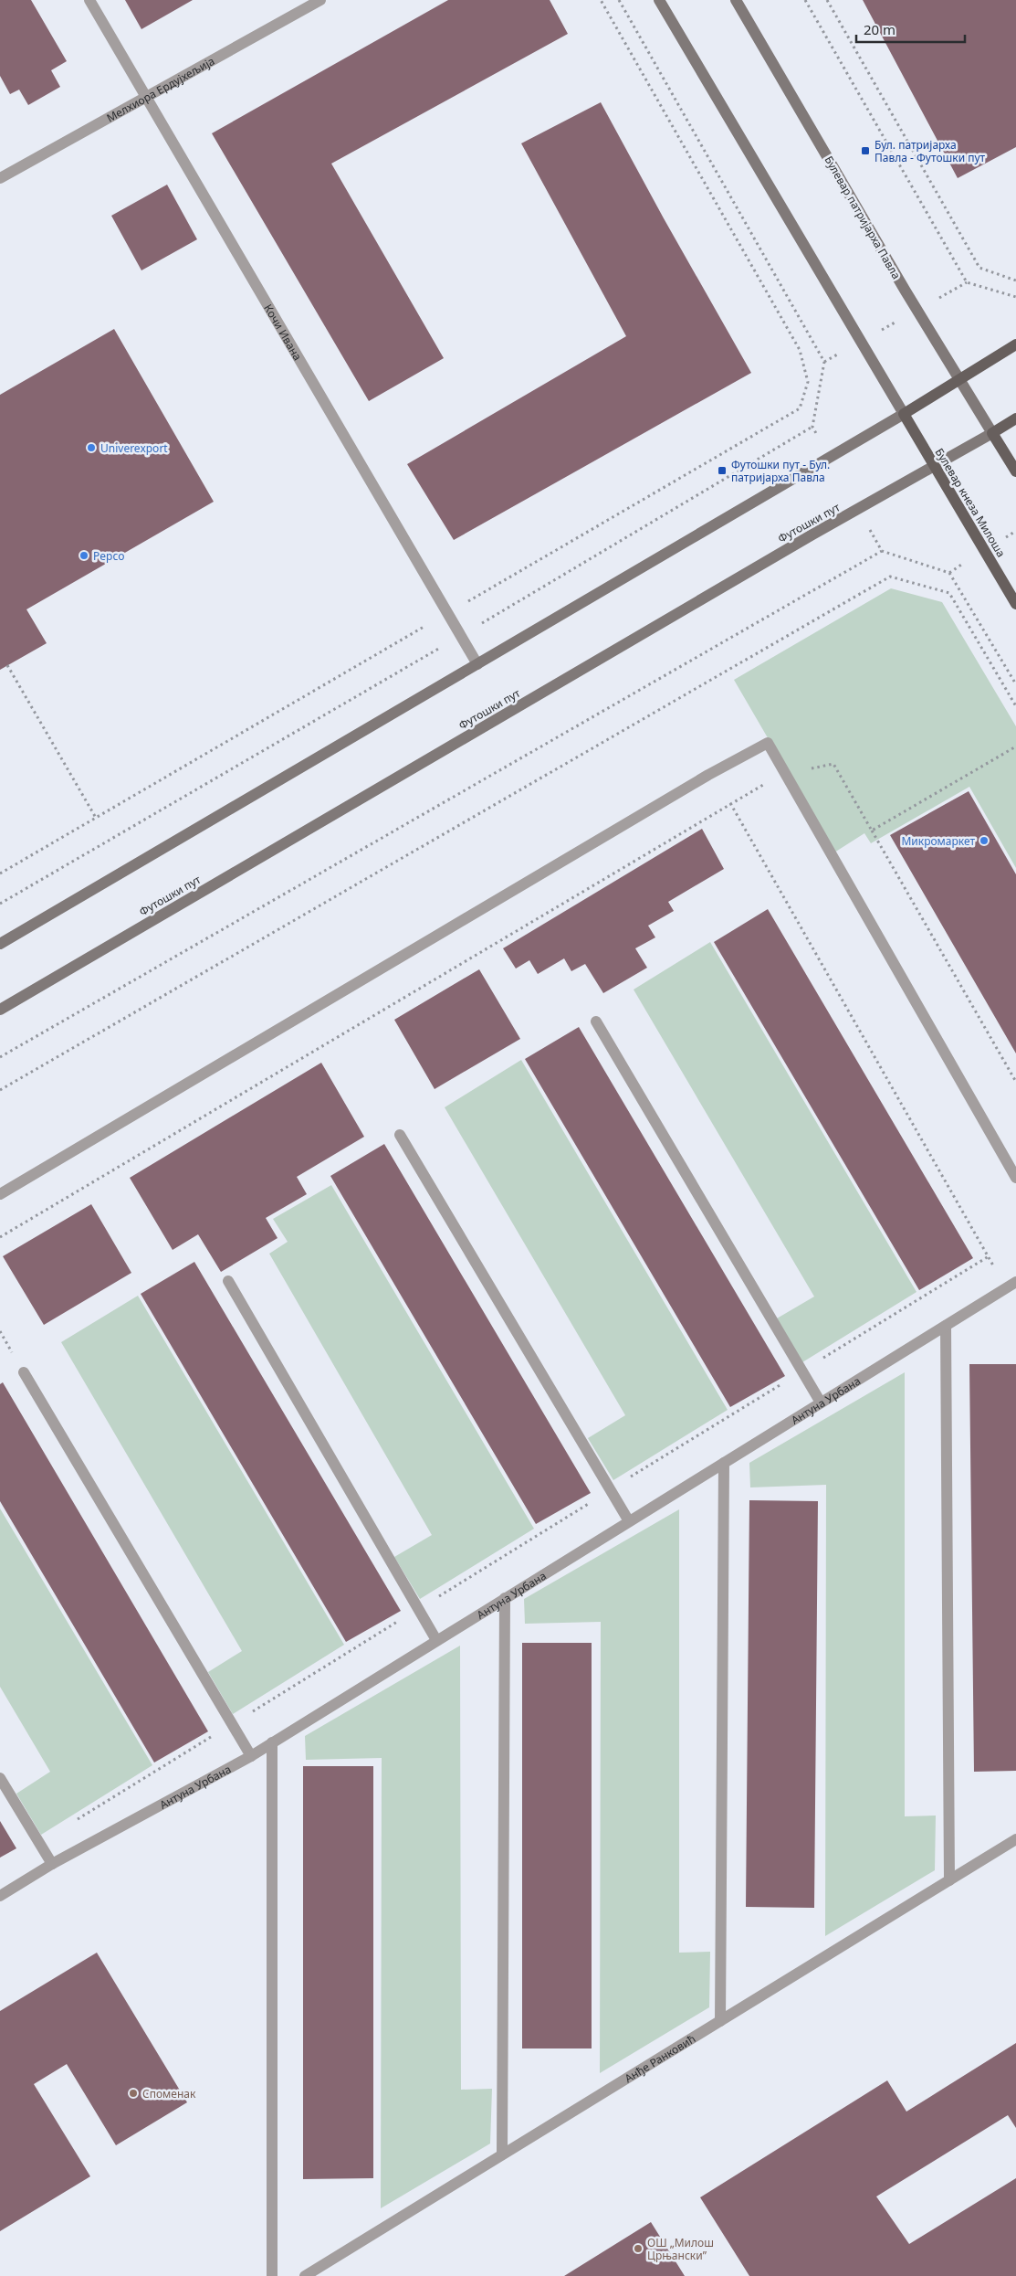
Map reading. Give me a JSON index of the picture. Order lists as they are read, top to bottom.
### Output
{
  "streets": {
    "main road": ["Булевар патријарха Павла", "Булевар кнеза Милоша", "Футошки пут"],
    "street": [
      "Мелхиора Ердујхељија",
      "Кочи Ивана",
      "Антуна Урбана",
      "Анђе Ранковић"
    ]
  },
  "crossings": [
    ["Мелхиора Ердујхељија", "Кочи Ивана"],
    ["Булевар патријарха Павла", "Футошки пут"],
    ["Булевар кнеза Милоша", "Футошки пут"]
  ],
  "places": {
    "transit": ["Бул. патријарха Павла - Футошки пут", "Футошки пут - Бул. патријарха Павла"],
    "other": [
      "Univerexport",
      "Pepco",
      "Микромаркет",
      "Споменак",
      "ОШ „Милош Црњански”"
    ]
  },
  "scale_bar": "20 m"
}
